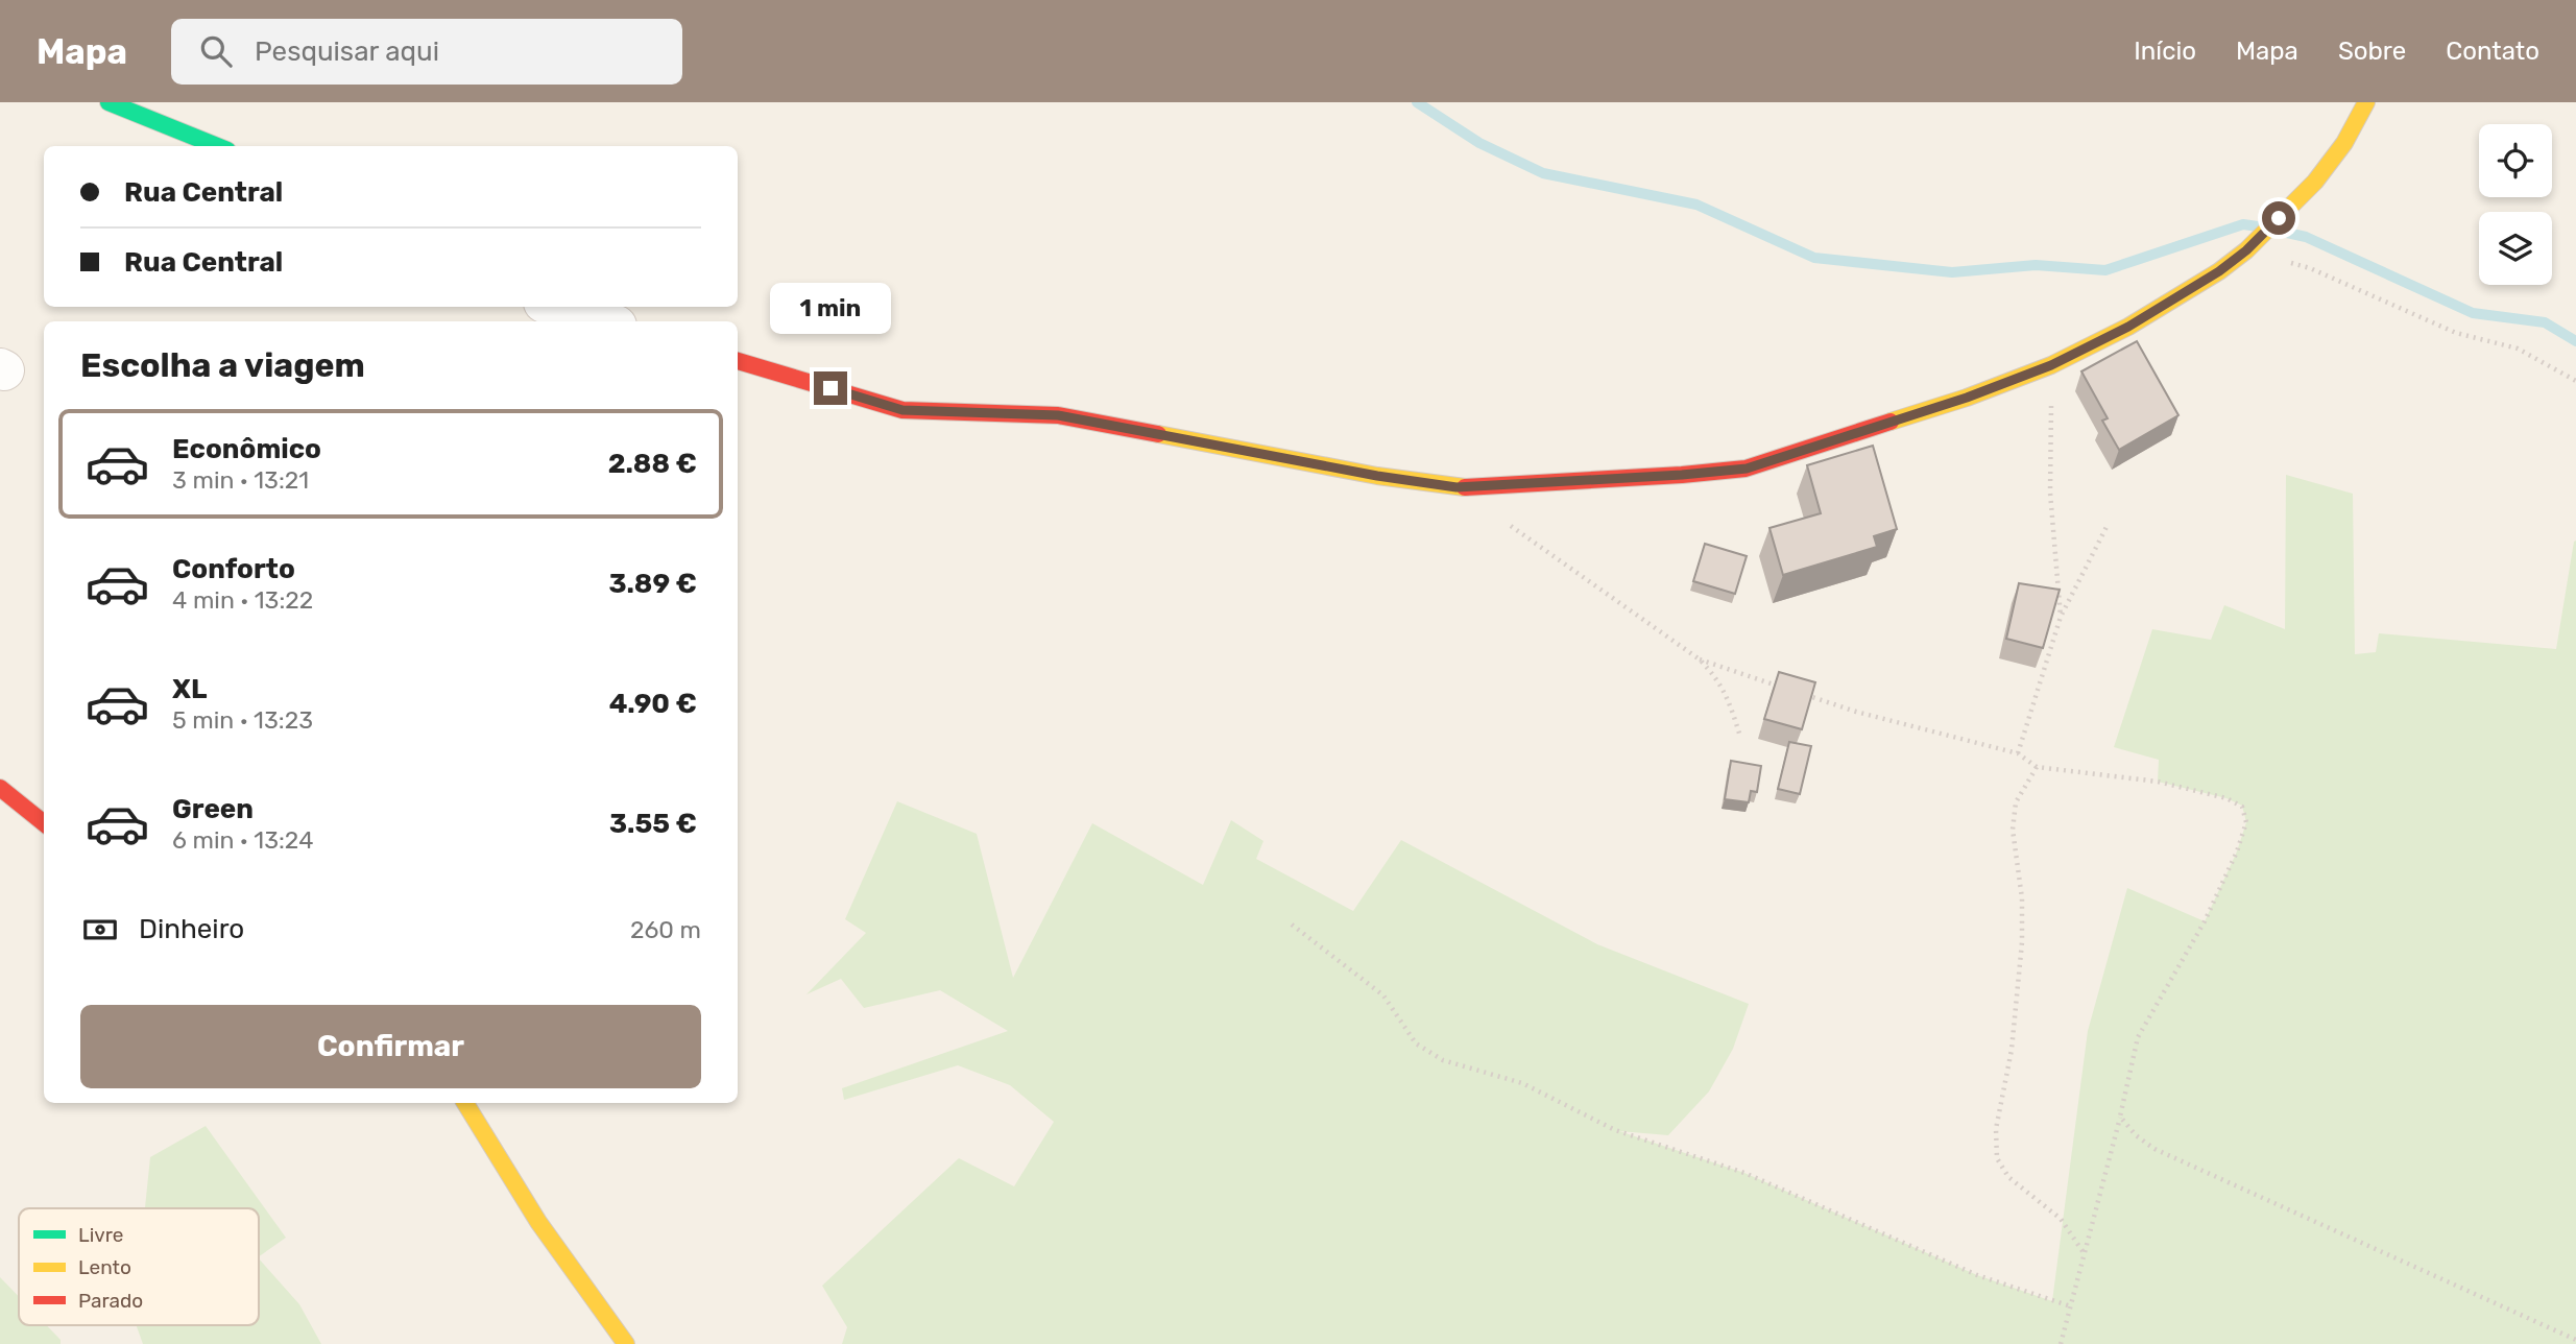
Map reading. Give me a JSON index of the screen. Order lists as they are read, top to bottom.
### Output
{
  "legend": ["Livre", "Lento", "Parado"],
  "page": {
    "header": "Mapa",
    "search": "Pesquisar aqui",
    "nav": [
      "Início",
      "Mapa",
      "Sobre",
      "Contato"
    ],
    "banner": ["Rua Central", "Rua Central"],
    "bubble": "1 min",
    "heading": "Escolha a viagem",
    "list": [
      {
        "name": "Econômico",
        "note": "3 min · 13:21",
        "value": "2.88 €"
      },
      {
        "name": "Conforto",
        "note": "4 min · 13:22",
        "value": "3.89 €"
      },
      {
        "name": "XL",
        "note": "5 min · 13:23",
        "value": "4.90 €"
      },
      {
        "name": "Green",
        "note": "6 min · 13:24",
        "value": "3.55 €"
      }
    ],
    "pay": ["Dinheiro", "260 m"],
    "buttons": "Confirmar"
  }
}
